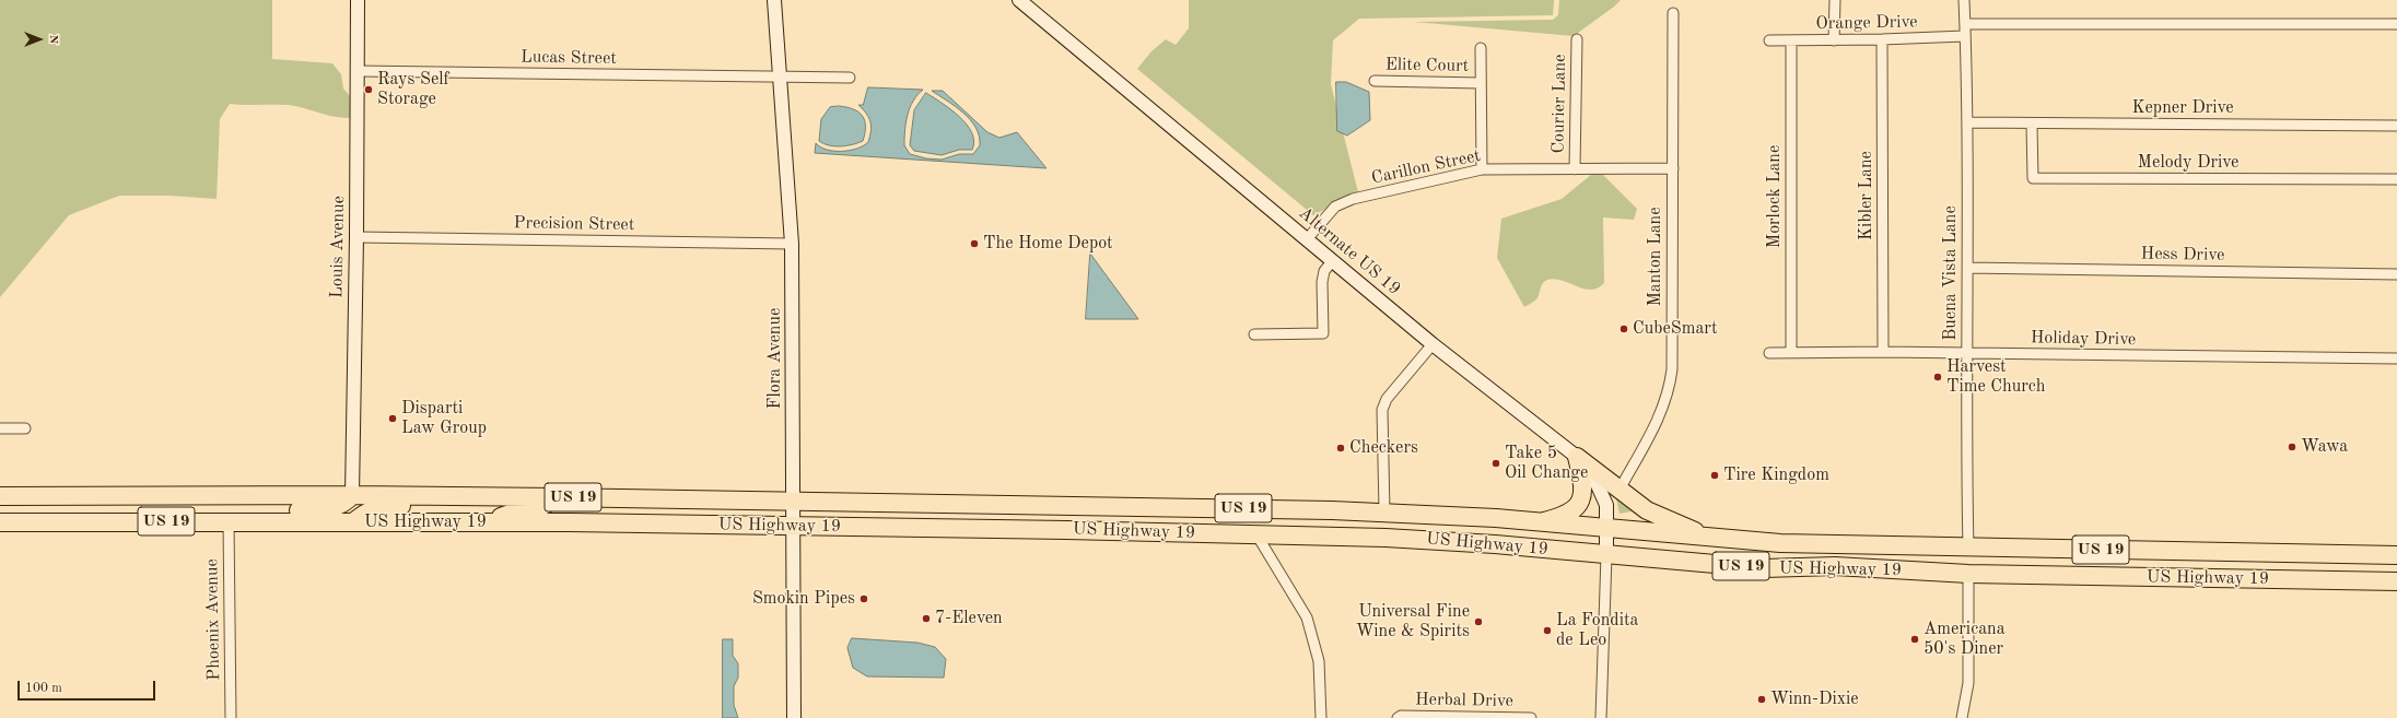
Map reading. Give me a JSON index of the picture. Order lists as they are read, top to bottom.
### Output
{
  "streets": {
    "highway": ["US 19", "US Highway 19"],
    "street": [
      "Orange Drive",
      "Lucas Street",
      "Elite Court",
      "Courier Lane",
      "Kepner Drive",
      "Melody Drive",
      "Carillon Street",
      "Kibler Lane",
      "Morlock Lane",
      "Precision Street",
      "Louis Avenue",
      "Alternate US 19",
      "Hess Drive",
      "Manton Lane",
      "Buena Vista Lane",
      "Holiday Drive",
      "Flora Avenue",
      "Phoenix Avenue",
      "Herbal Drive"
    ]
  },
  "crossings": [
    ["Orange Drive", "Kibler Lane"],
    ["Orange Drive", "Morlock Lane"],
    ["Orange Drive", "Buena Vista Lane"],
    ["Lucas Street", "Louis Avenue"],
    ["Lucas Street", "Flora Avenue"],
    ["Courier Lane", "Carillon Street"],
    ["Kepner Drive", "Melody Drive"],
    ["Kepner Drive", "Buena Vista Lane"],
    ["Carillon Street", "Alternate US 19"],
    ["Carillon Street", "Manton Lane"],
    ["Kibler Lane", "Holiday Drive"],
    ["Morlock Lane", "Holiday Drive"],
    ["Precision Street", "Louis Avenue"],
    ["Precision Street", "Flora Avenue"],
    ["Louis Avenue", "US Highway 19"],
    ["Alternate US 19", "US Highway 19"],
    ["Hess Drive", "Buena Vista Lane"],
    ["Buena Vista Lane", "Holiday Drive"],
    ["Buena Vista Lane", "US Highway 19"],
    ["Flora Avenue", "US Highway 19"],
    ["US Highway 19", "Phoenix Avenue"]
  ],
  "places": [
    "Rays Self Storage",
    "The Home Depot",
    "CubeSmart",
    "Harvest Time Church",
    "Disparti Law Group",
    "Wawa",
    "Checkers",
    "Take 5 Oil Change",
    "Tire Kingdom",
    "Smokin Pipes",
    "7-Eleven",
    "Universal Fine Wine & Spirits",
    "La Fondita de Leo",
    "Americana 50's Diner",
    "Winn-Dixie"
  ],
  "scale_bar": "100 m",
  "north": "right"
}
